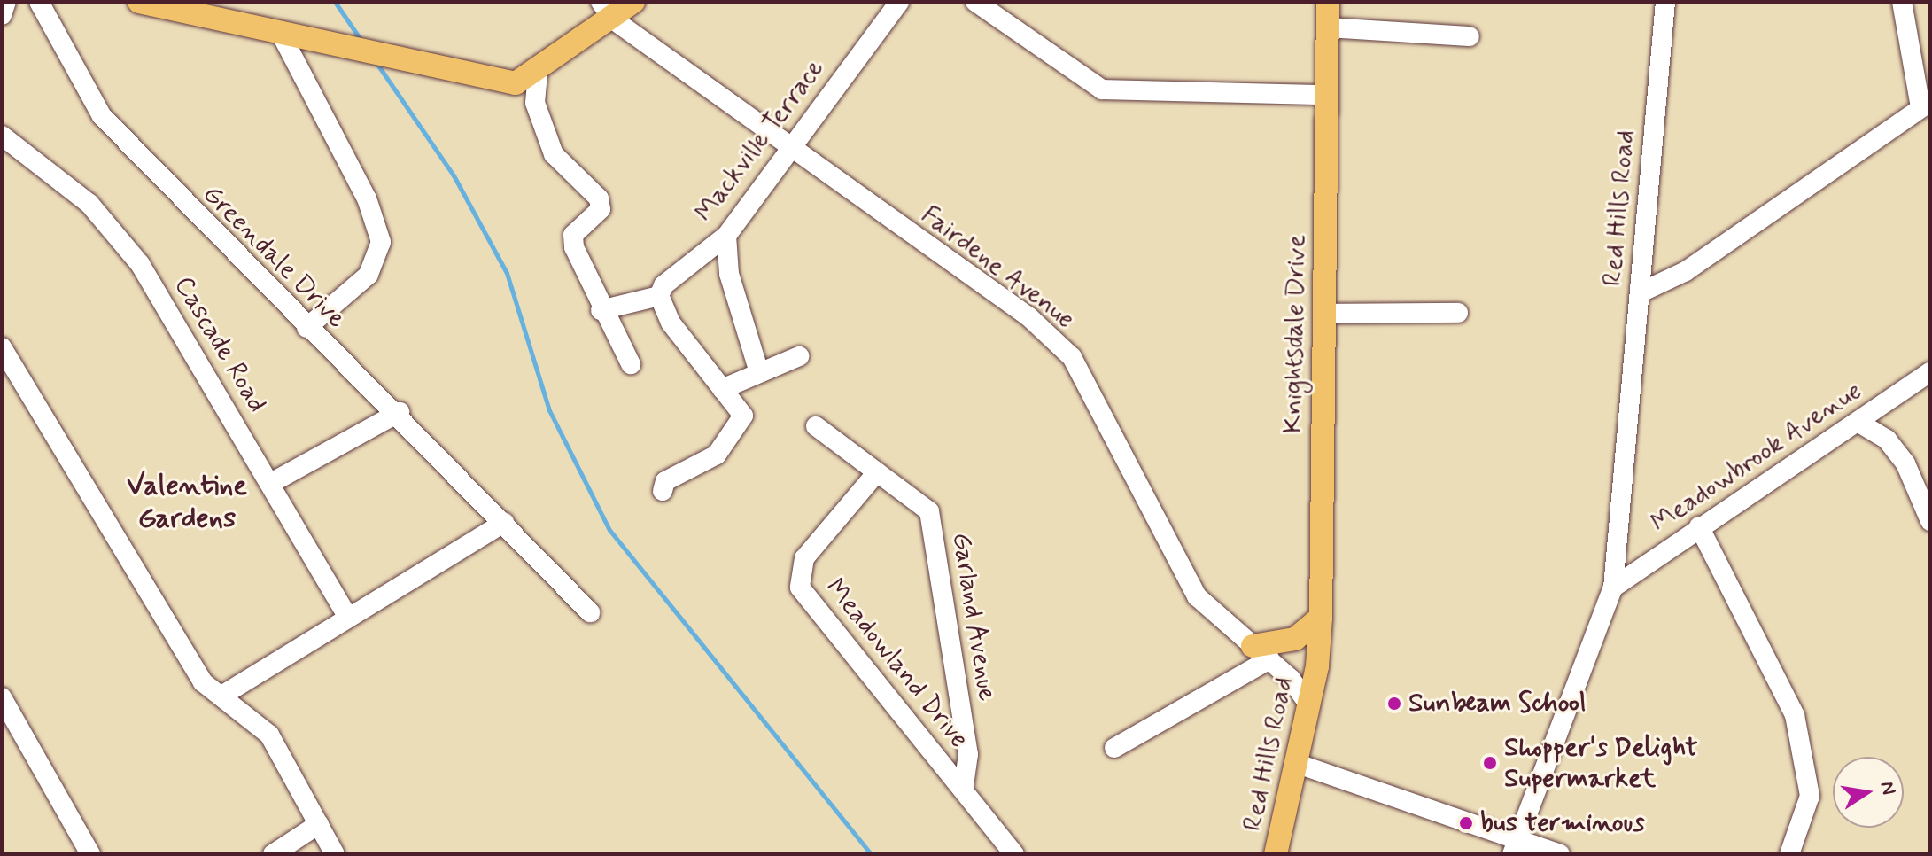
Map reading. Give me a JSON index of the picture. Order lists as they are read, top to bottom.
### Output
{
  "streets": {
    "main road": ["Red Hills Road", "Knightsdale Drive"],
    "street": [
      "Mackville Terrace",
      "Greendale Drive",
      "Fairdene Avenue",
      "Cascade Road",
      "Meadowbrook Avenue",
      "Garland Avenue",
      "Meadowland Drive"
    ]
  },
  "crossings": [
    ["Mackville Terrace", "Fairdene Avenue"],
    ["Red Hills Road", "Fairdene Avenue"],
    ["Red Hills Road", "Knightsdale Drive"],
    ["Red Hills Road", "Meadowbrook Avenue"],
    ["Garland Avenue", "Meadowland Drive"]
  ],
  "districts": ["Valentine Gardens"],
  "places": ["Sunbeam School", "Shopper's Delight Supermarket", "bus terminous"],
  "north": "right"
}
